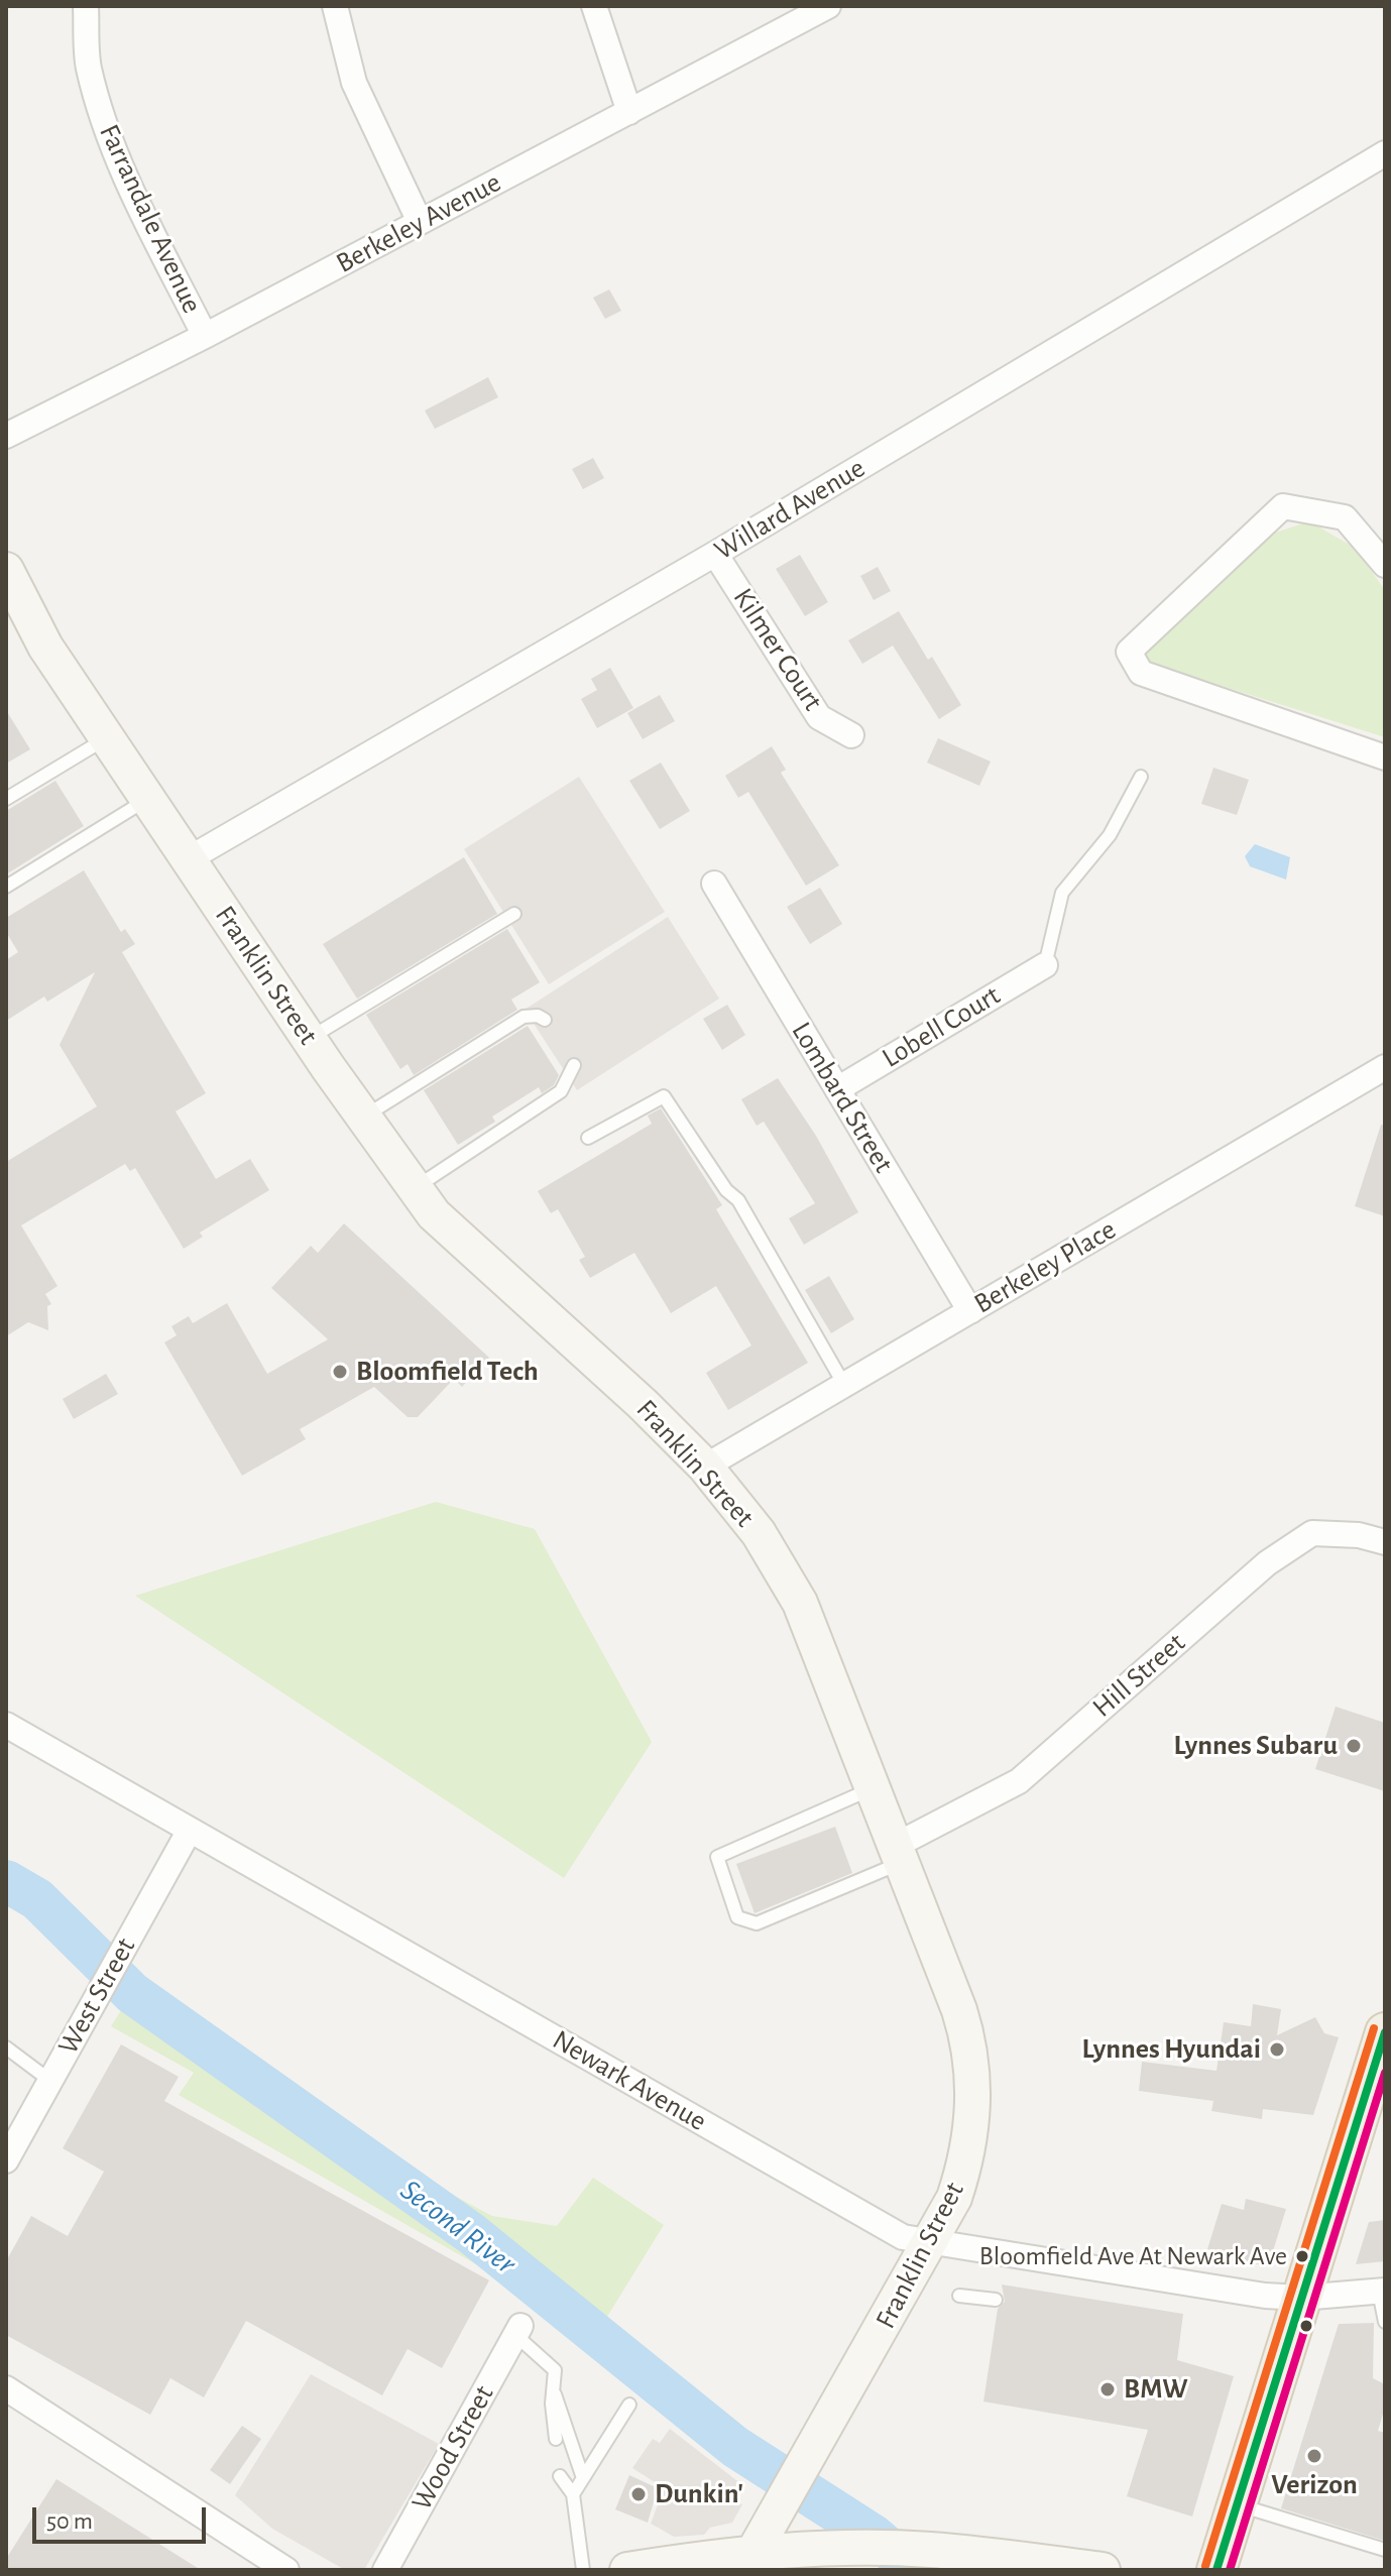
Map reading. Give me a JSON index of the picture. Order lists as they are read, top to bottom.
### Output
{
  "streets": {
    "main road": ["Franklin Street"],
    "street": [
      "Farrandale Avenue",
      "Berkeley Avenue",
      "Willard Avenue",
      "Kilmer Court",
      "Lobell Court",
      "Lombard Street",
      "Berkeley Place",
      "Hill Street",
      "West Street",
      "Newark Avenue",
      "Wood Street"
    ]
  },
  "crossings": [
    ["Farrandale Avenue", "Berkeley Avenue"],
    ["Willard Avenue", "Kilmer Court"],
    ["Willard Avenue", "Franklin Street"],
    ["Franklin Street", "Berkeley Place"],
    ["Franklin Street", "Hill Street"],
    ["Franklin Street", "Newark Avenue"],
    ["Lobell Court", "Lombard Street"],
    ["Lombard Street", "Berkeley Place"],
    ["West Street", "Newark Avenue"]
  ],
  "water": ["Second River"],
  "places": [
    "Bloomfield Tech",
    "Lynnes Subaru",
    "Lynnes Hyundai",
    "Bloomfield Ave At Newark Ave",
    "BMW",
    "Verizon",
    "Dunkin'"
  ],
  "scale_bar": "50 m"
}
